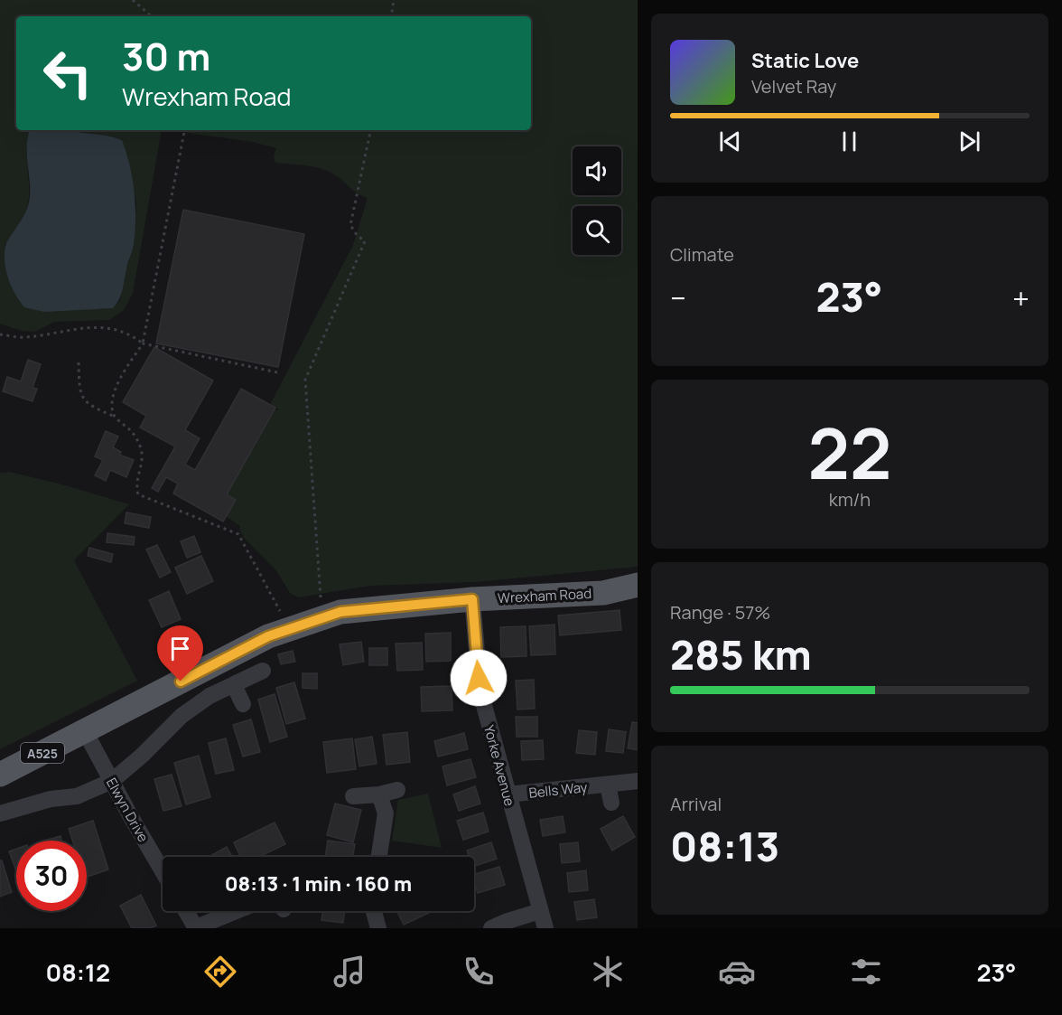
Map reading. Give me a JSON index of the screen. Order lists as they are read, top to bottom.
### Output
{
  "streets": {
    "main road": ["Wrexham Road", "A525"],
    "street": ["Yorke Avenue", "Bells Way", "Elwyn Drive"]
  },
  "crossings": [
    ["Wrexham Road", "Yorke Avenue"],
    ["Wrexham Road", "Elwyn Drive"],
    ["Yorke Avenue", "Bells Way"]
  ],
  "page": {
    "turn": ["30 m", "Wrexham Road"],
    "song": ["Static Love", "Velvet Ray"],
    "tile": [
      "Climate",
      ["22", "km/h"],
      ["Range · 57%", "285 km"],
      ["Arrival", "08:13"]
    ],
    "heat": ["−", "23°", "+"],
    "limit": "30",
    "trip": "08:13 · 1 min · 160 m",
    "tabs": ["08:12", "23°"]
  }
}
